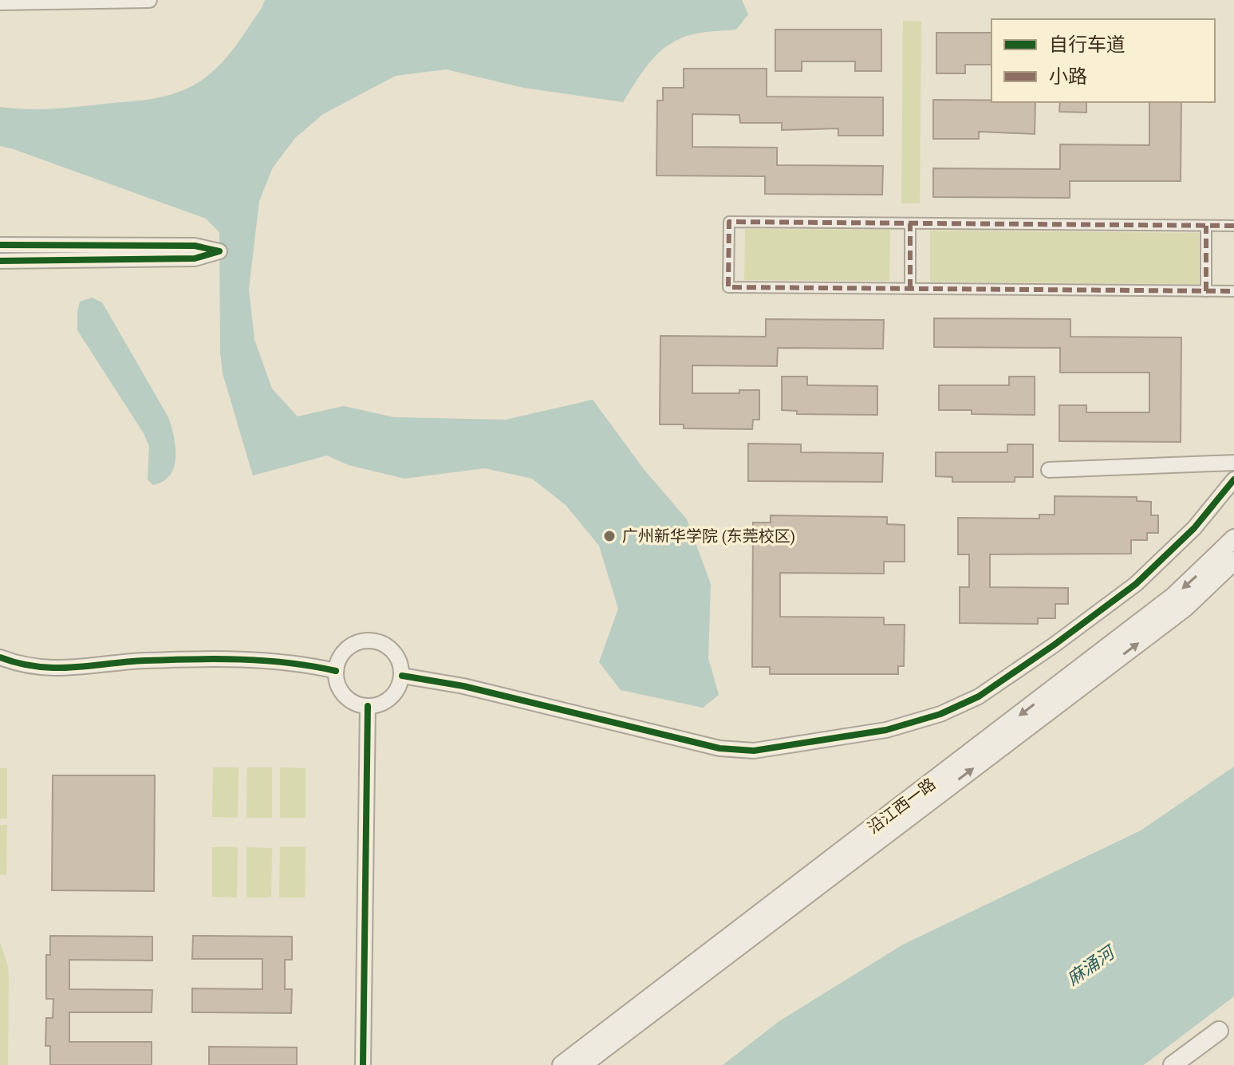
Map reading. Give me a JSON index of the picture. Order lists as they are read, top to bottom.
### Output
{
  "streets": {
    "street": ["沿江西一路"]
  },
  "water": ["麻涌河"],
  "places": ["广州新华学院 (东莞校区)"],
  "legend": ["自行车道", "小路"]
}
